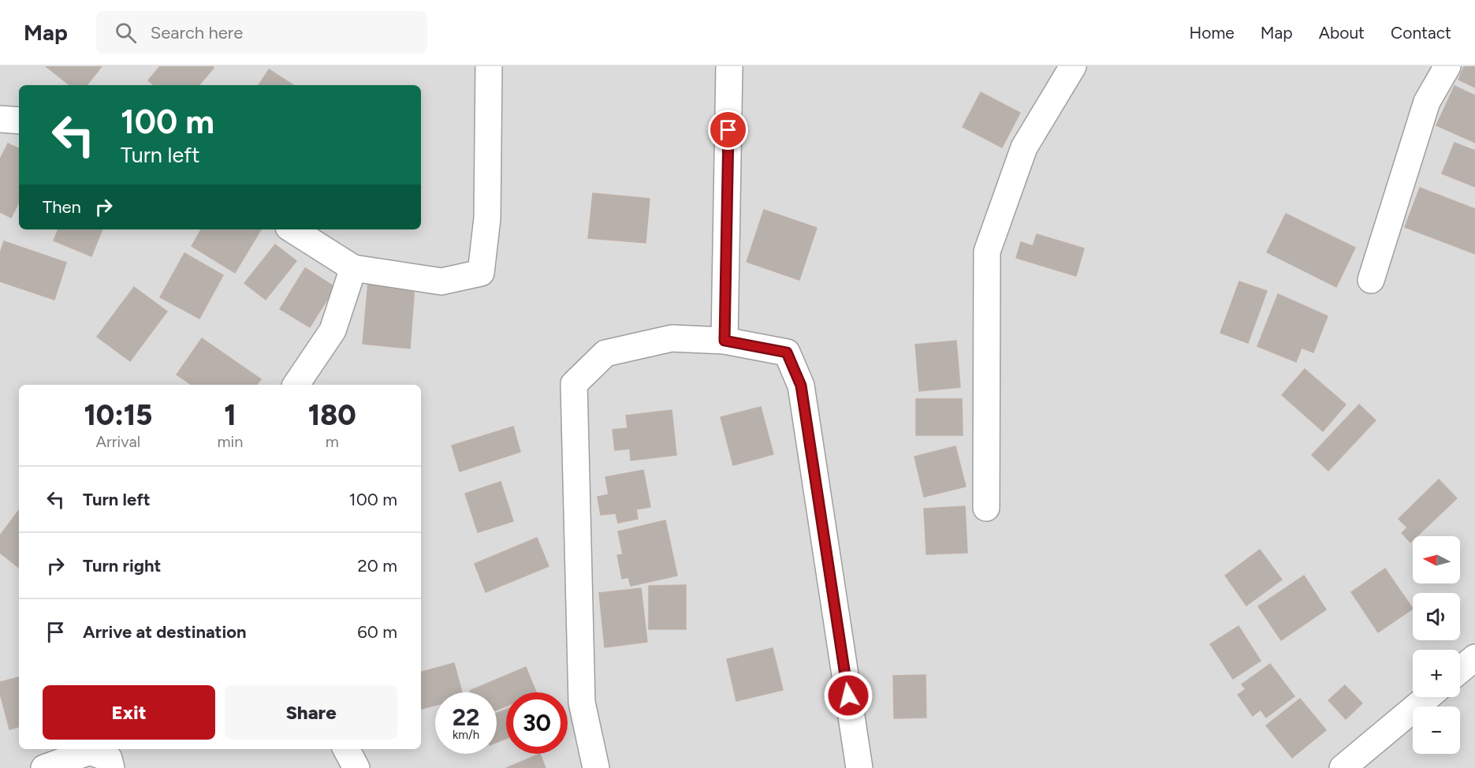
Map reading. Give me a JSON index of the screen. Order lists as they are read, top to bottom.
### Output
{
  "north": "left",
  "page": {
    "header": "Map",
    "search": "Search here",
    "nav": [
      "Home",
      "Map",
      "About",
      "Contact"
    ],
    "turn": ["100 m", "Turn left"],
    "then": "Then",
    "eta": [
      "10:15",
      "Arrival",
      "1",
      "min",
      "180",
      "m"
    ],
    "list": [
      {
        "name": "Turn left",
        "value": "100 m"
      },
      {
        "name": "Turn right",
        "value": "20 m"
      },
      {
        "name": "Arrive at destination",
        "value": "60 m"
      }
    ],
    "map_buttons": ["+", "−"],
    "buttons": ["Exit", "Share"],
    "speed": "22 km/h",
    "limit": "30"
  }
}
